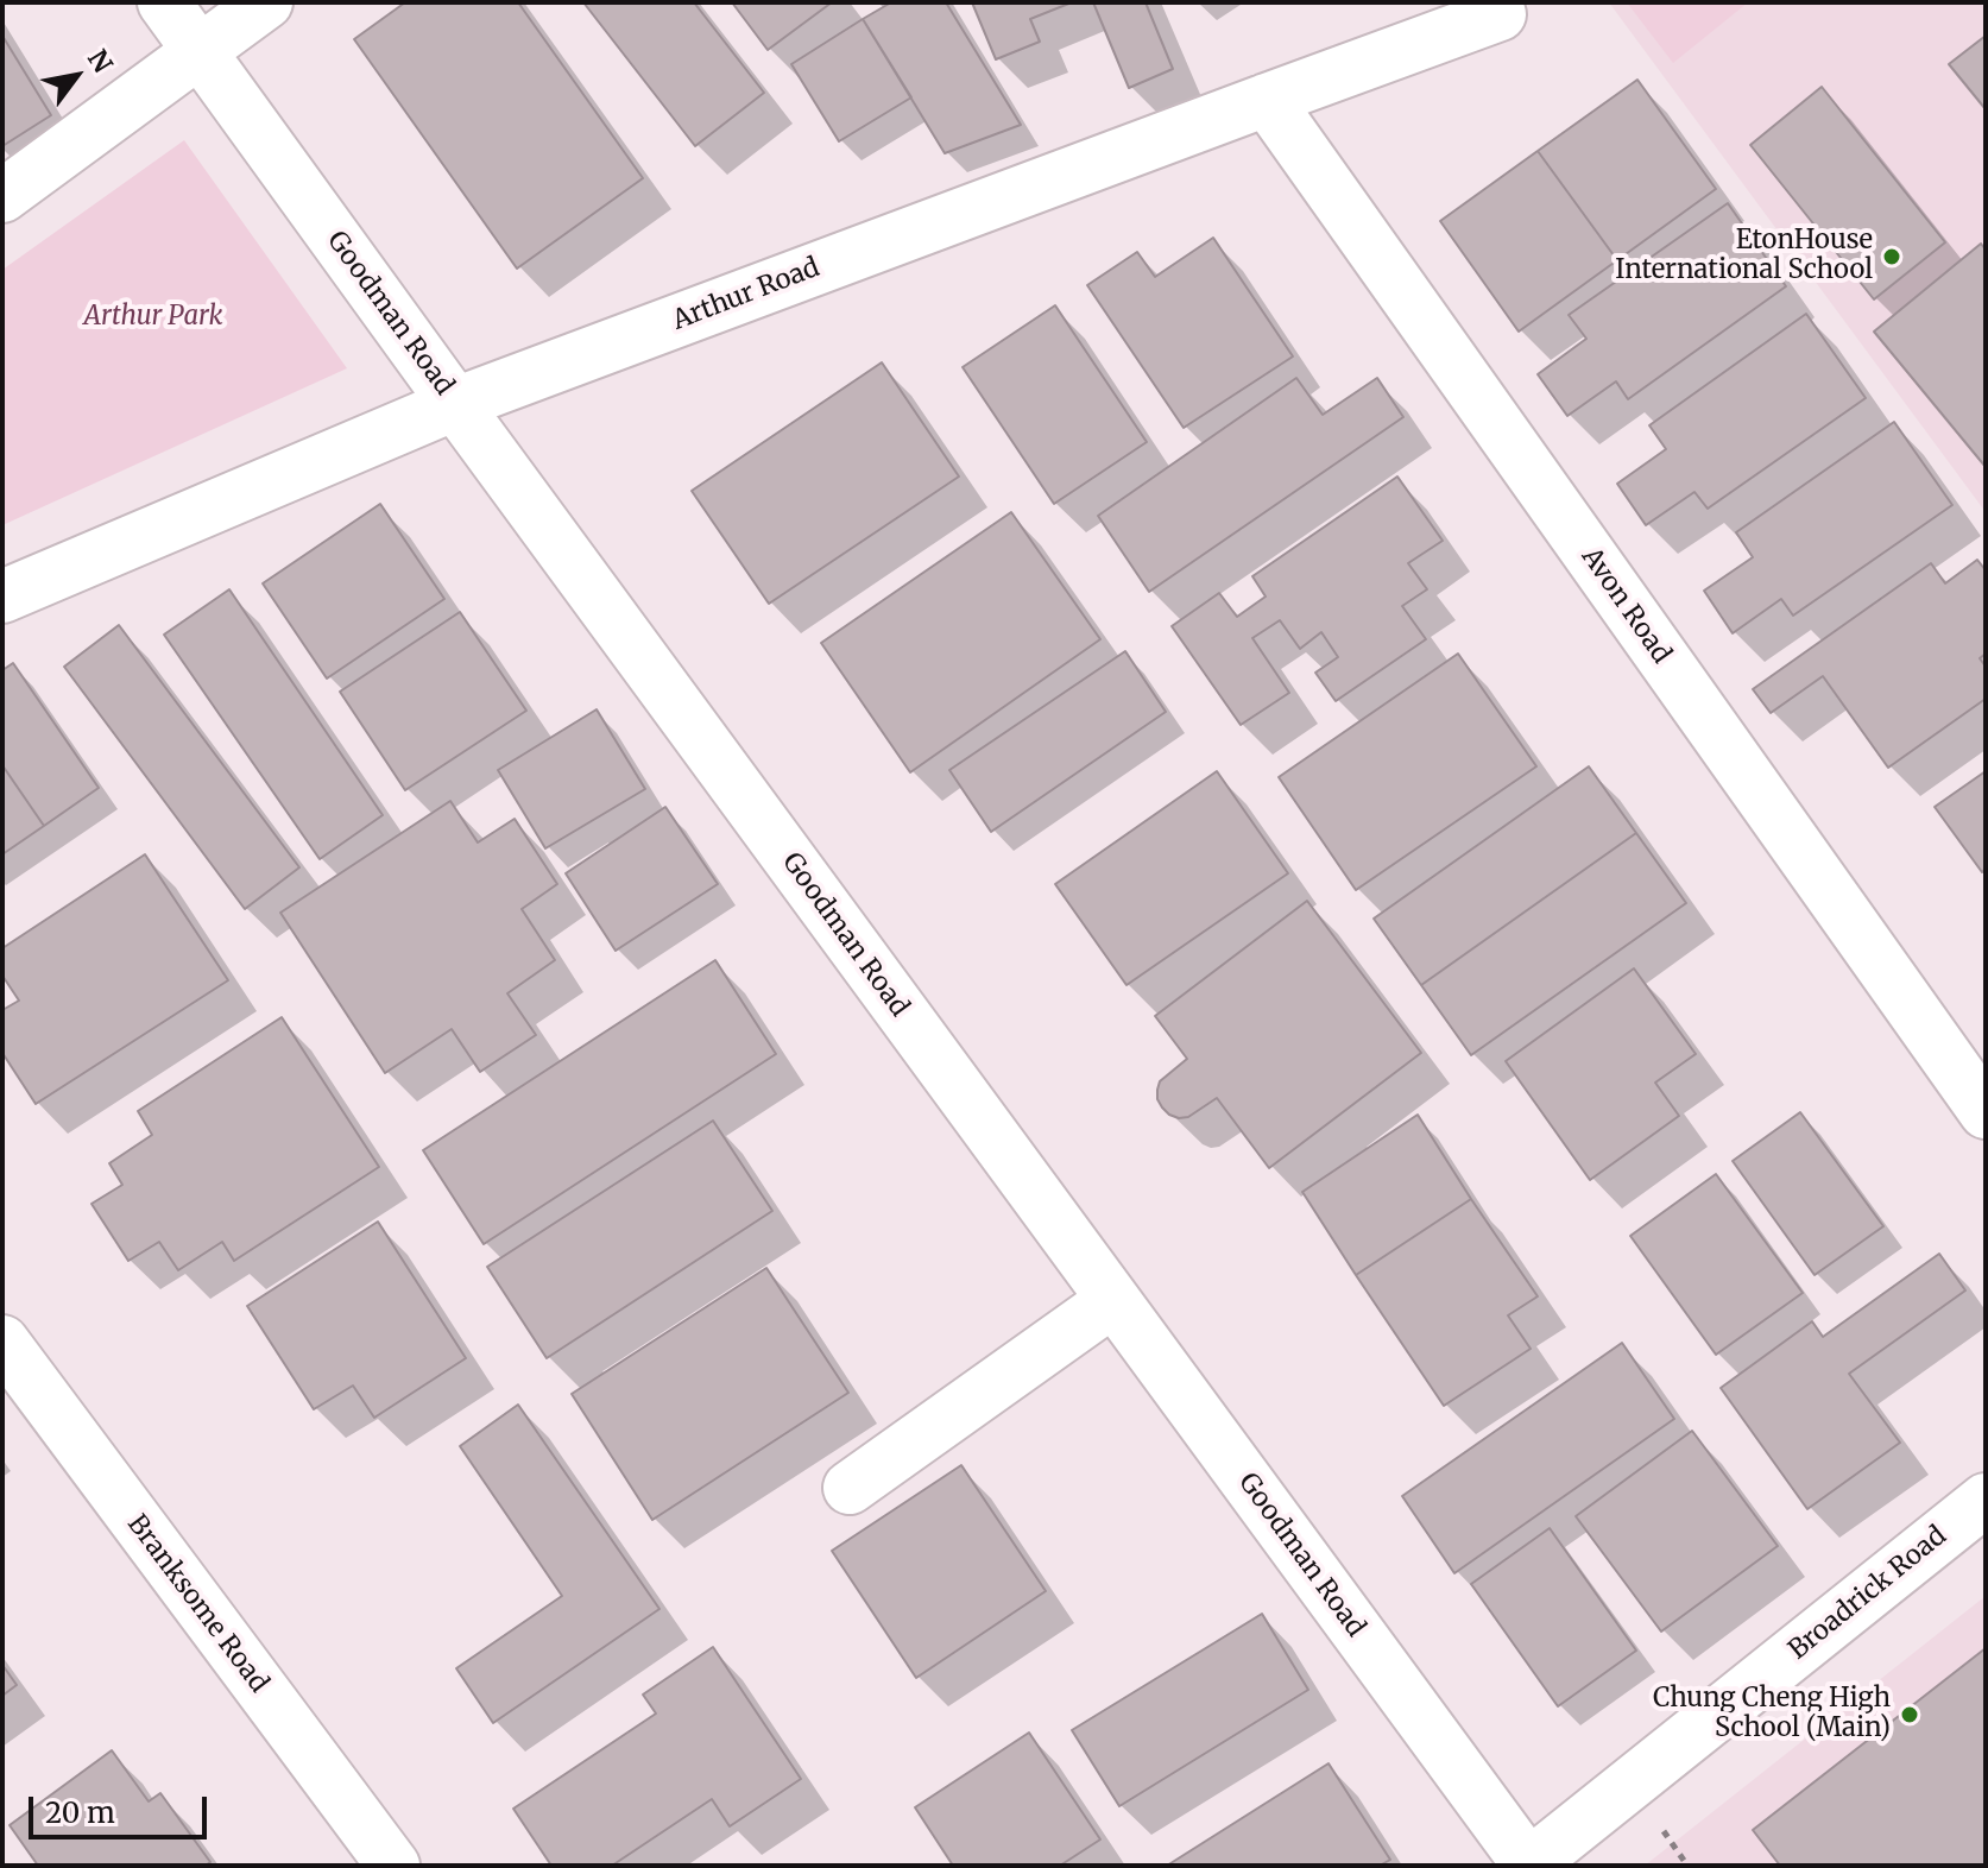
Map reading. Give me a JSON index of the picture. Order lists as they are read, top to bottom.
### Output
{
  "streets": {
    "street": [
      "Arthur Road",
      "Goodman Road",
      "Avon Road",
      "Broadrick Road",
      "Branksome Road"
    ]
  },
  "crossings": [
    ["Arthur Road", "Goodman Road"],
    ["Arthur Road", "Avon Road"],
    ["Goodman Road", "Broadrick Road"]
  ],
  "parks": ["Arthur Park"],
  "places": ["EtonHouse International School", "Chung Cheng High School (Main)"],
  "scale_bar": "20 m",
  "north": "top right"
}
